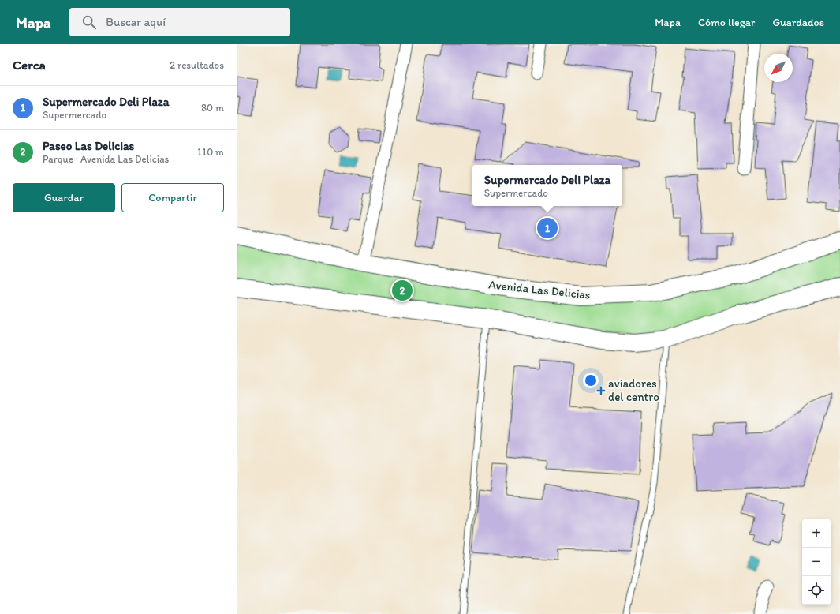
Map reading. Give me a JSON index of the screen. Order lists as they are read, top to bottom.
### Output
{
  "streets": {
    "main road": ["Avenida Las Delicias"]
  },
  "places": {
    "health": ["aviadores del centro"]
  },
  "north": "bottom left",
  "page": {
    "header": "Mapa",
    "search": "Buscar aquí",
    "nav": ["Mapa", "Cómo llegar", "Guardados"],
    "heading": ["Cerca", "2 resultados"],
    "list": [
      {
        "mark": "1",
        "name": "Supermercado Deli Plaza",
        "note": "Supermercado",
        "value": "80 m"
      },
      {
        "mark": "2",
        "name": "Paseo Las Delicias",
        "note": "Parque · Avenida Las Delicias",
        "value": "110 m"
      }
    ],
    "popup": ["Supermercado Deli Plaza", "Supermercado"],
    "buttons": ["Guardar", "Compartir"],
    "pins": ["1", "2"],
    "map_buttons": ["+", "−"]
  }
}
